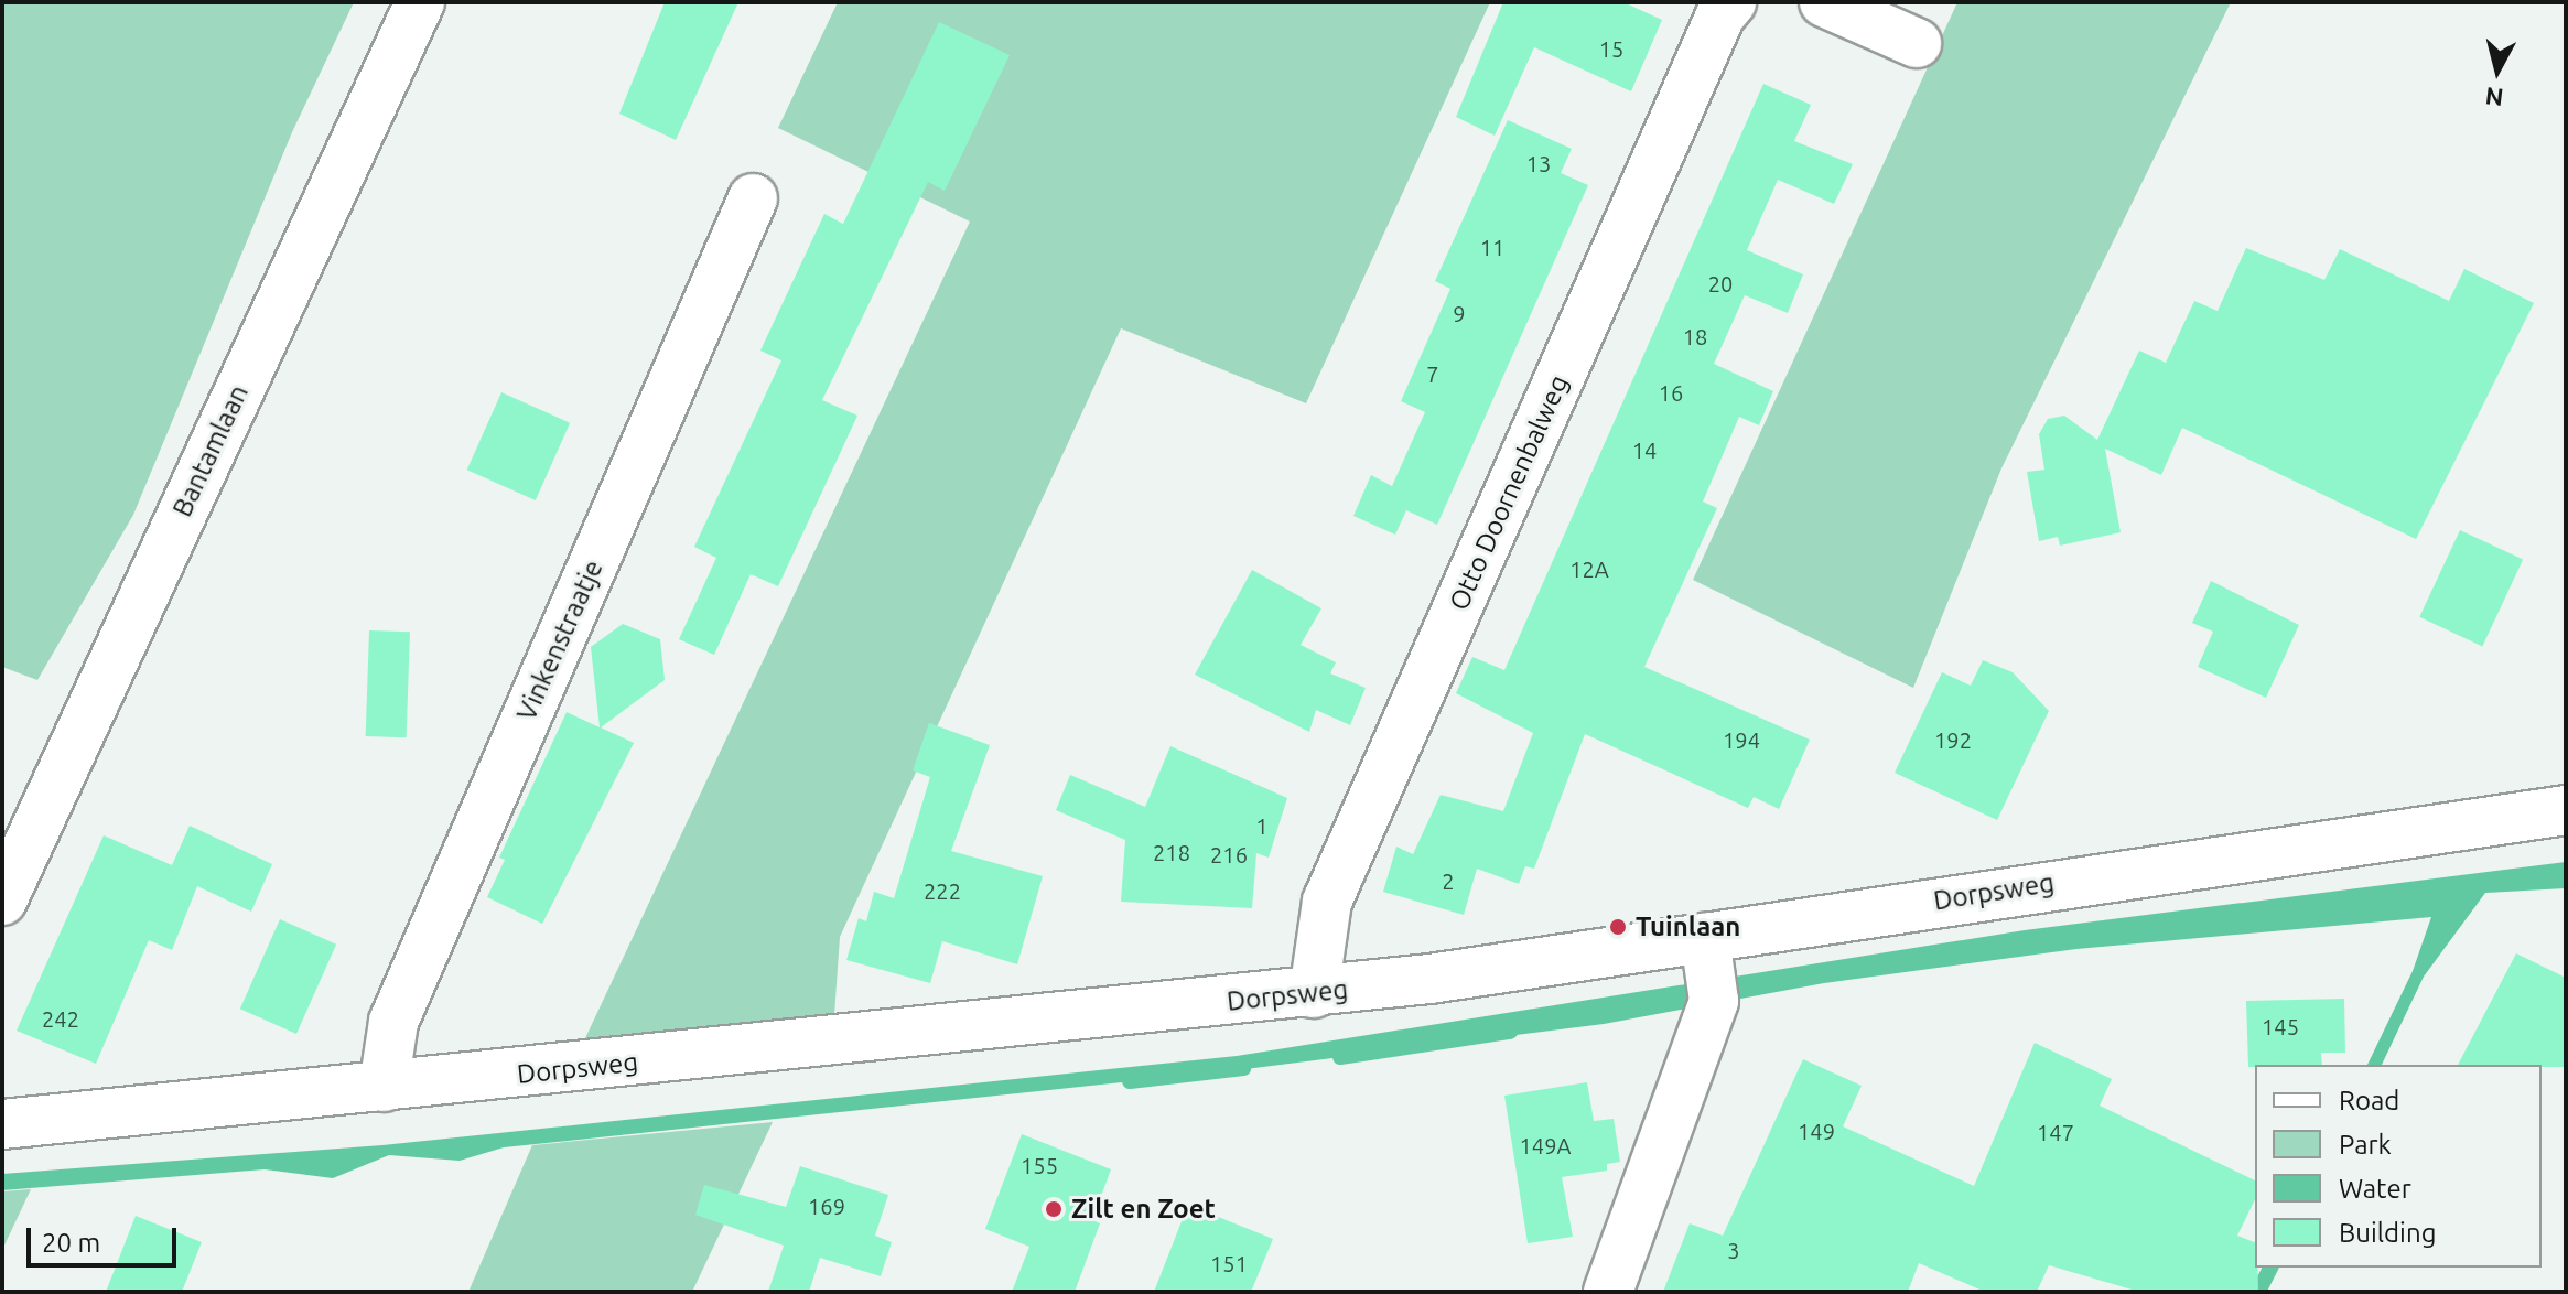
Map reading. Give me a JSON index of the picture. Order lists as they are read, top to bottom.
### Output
{
  "streets": {
    "street": [
      "Bantamlaan",
      "Otto Doornenbalweg",
      "Vinkenstraatje",
      "Dorpsweg"
    ]
  },
  "crossings": [
    ["Otto Doornenbalweg", "Dorpsweg"],
    ["Vinkenstraatje", "Dorpsweg"]
  ],
  "places": ["Tuinlaan", "Zilt en Zoet"],
  "house_numbers": [
    "15",
    "13",
    "11",
    "20",
    "9",
    "18",
    "7",
    "16",
    "14",
    "12A",
    "194",
    "192",
    "1",
    "218",
    "216",
    "2",
    "222",
    "242",
    "145",
    "149",
    "147",
    "149A",
    "155",
    "169",
    "3",
    "151"
  ],
  "legend": [
    "Road",
    "Park",
    "Water",
    "Building"
  ],
  "scale_bar": "20 m",
  "north": "bottom"
}
